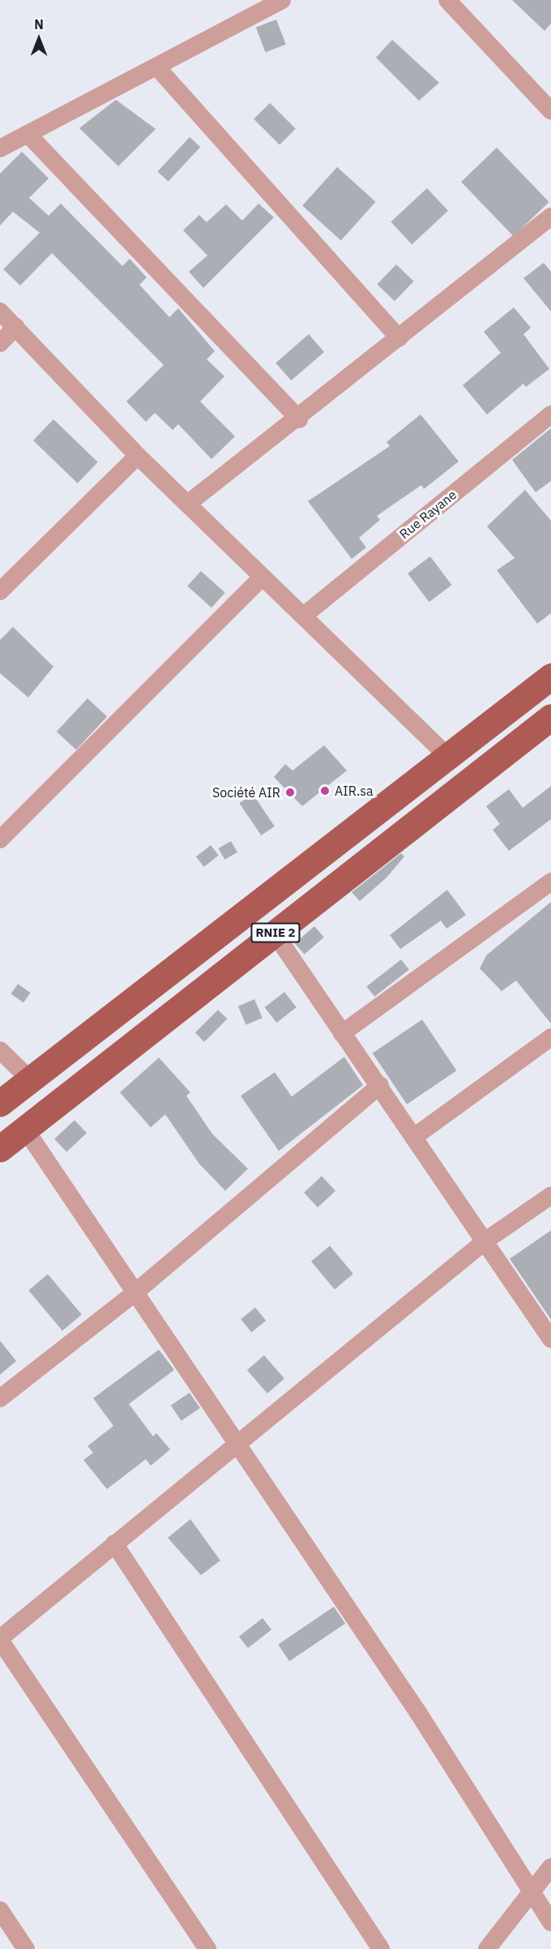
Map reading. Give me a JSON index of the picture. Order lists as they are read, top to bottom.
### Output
{
  "streets": {
    "main road": ["RNIE 2"],
    "street": ["Rue Rayane"]
  },
  "places": ["AIR.sa", "Société AIR"],
  "north": "top"
}
